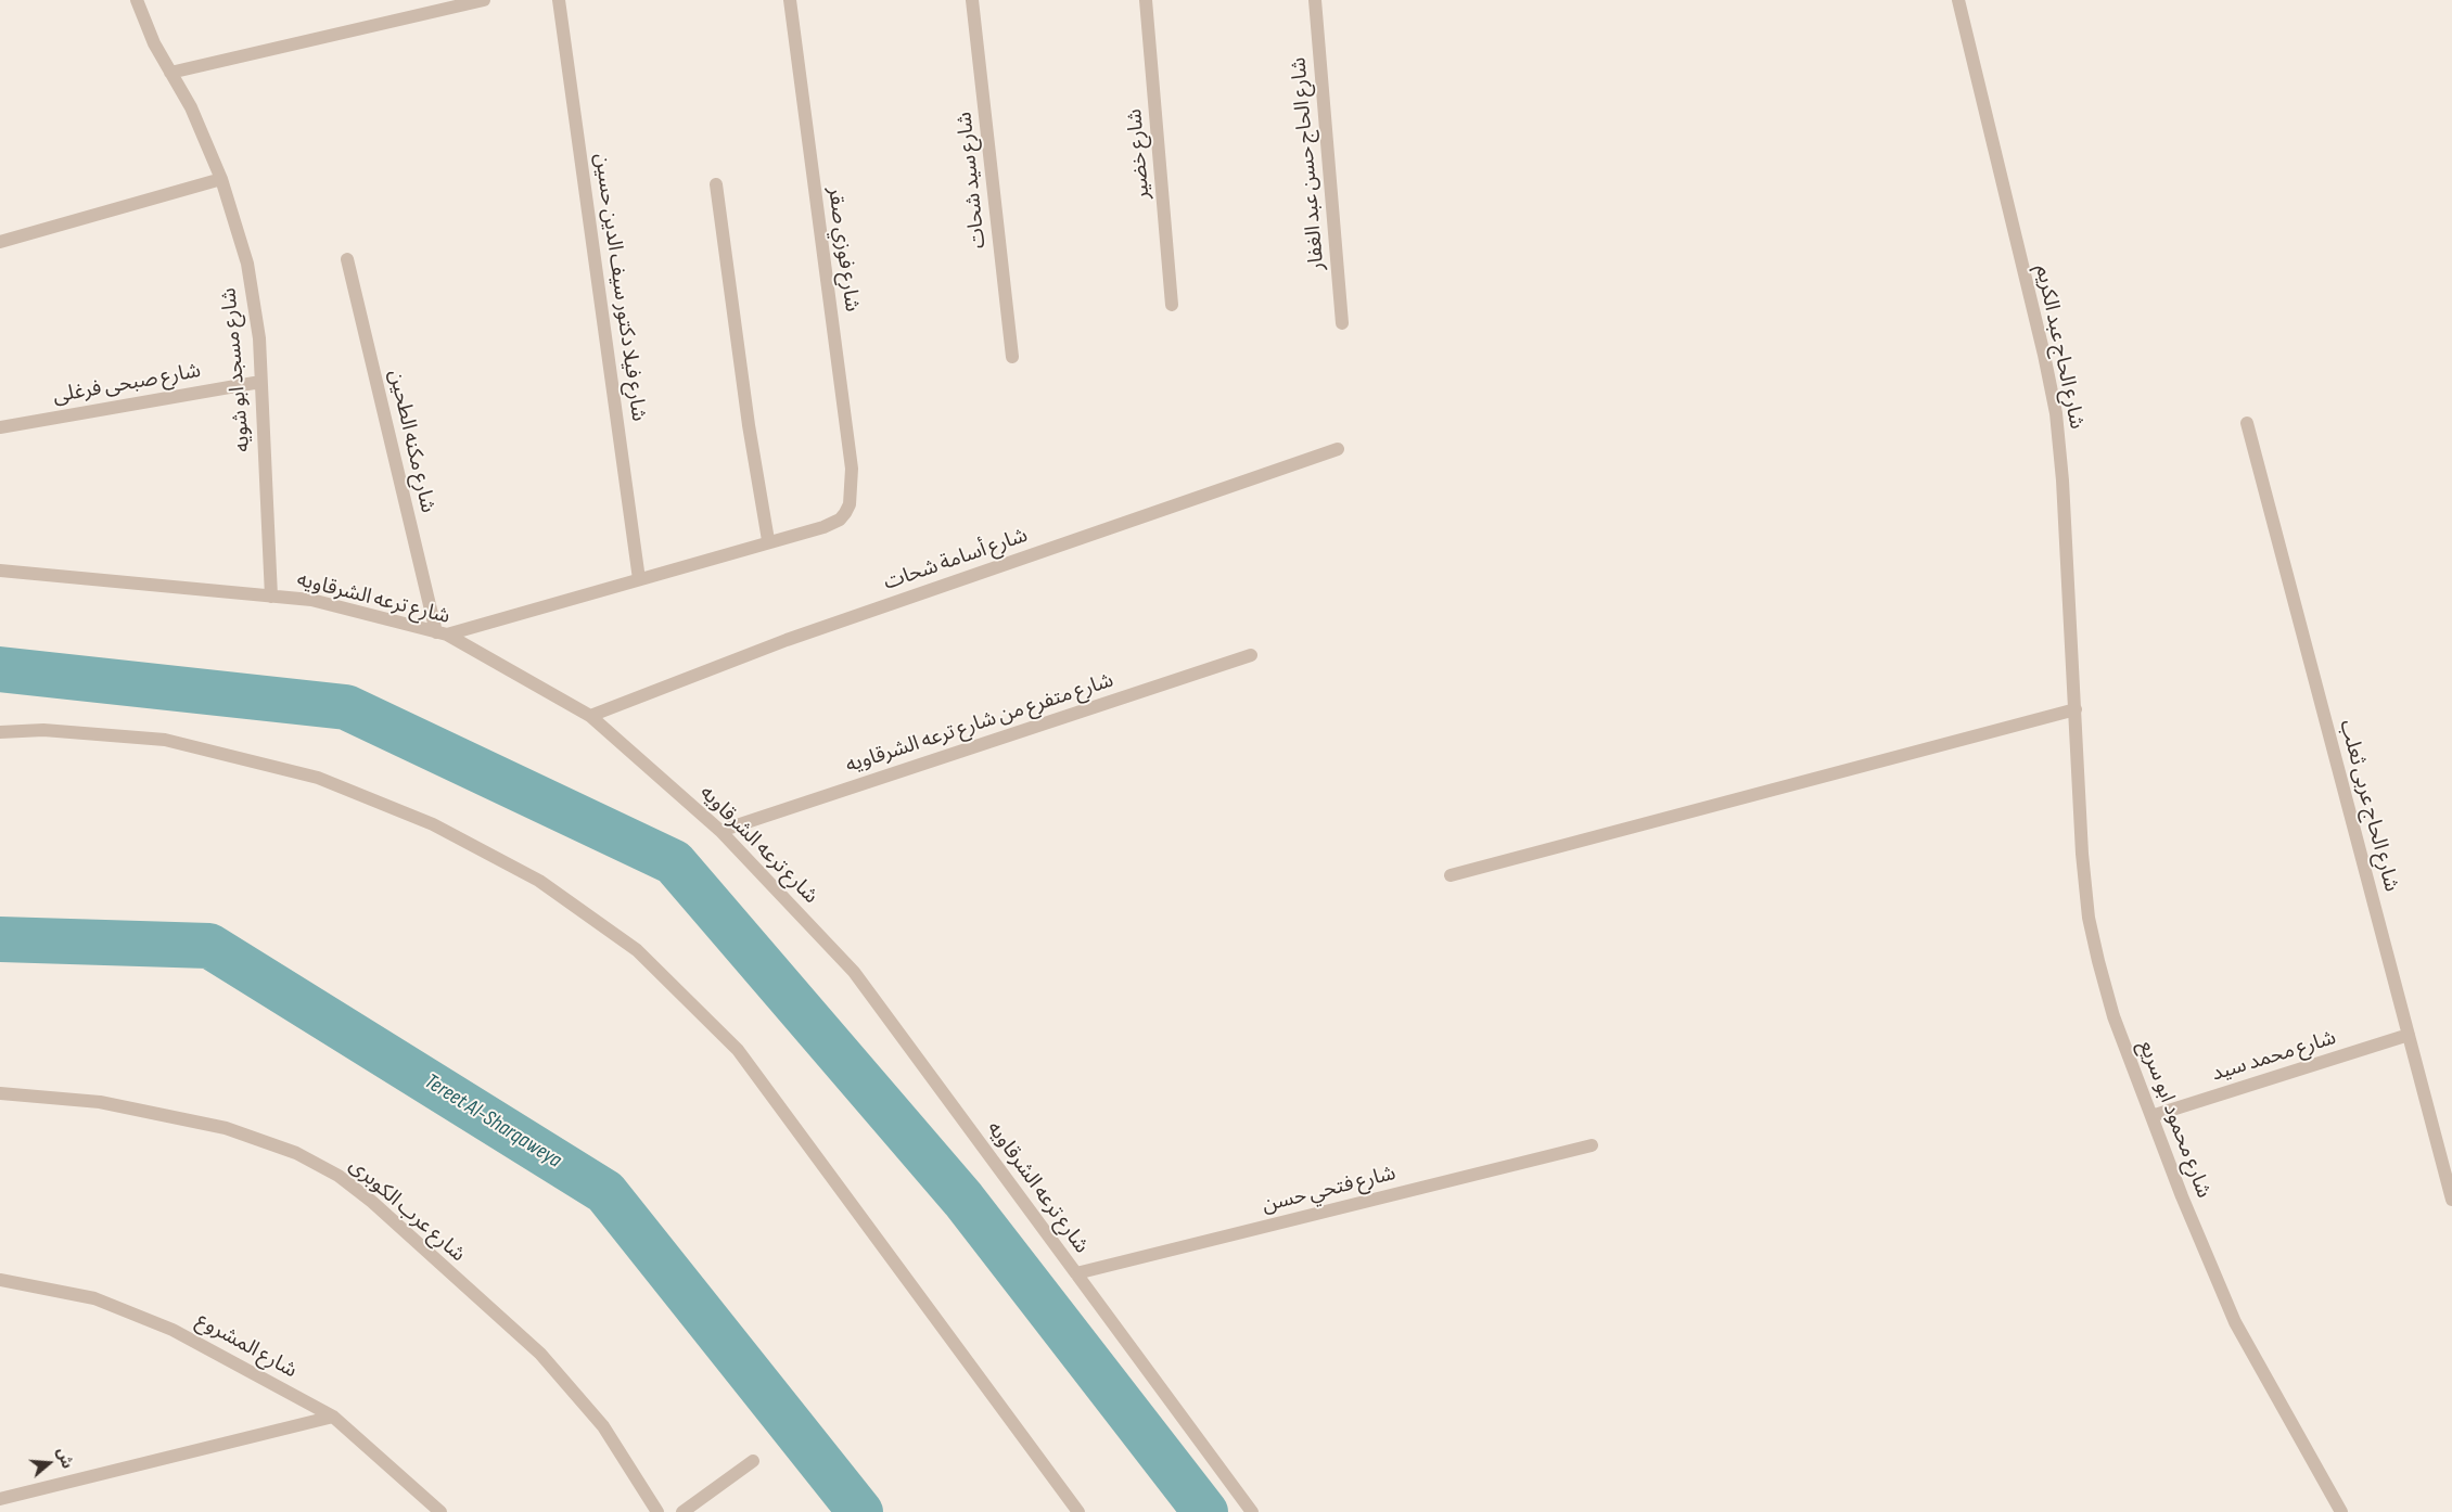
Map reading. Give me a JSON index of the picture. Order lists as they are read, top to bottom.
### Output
{
  "streets": {
    "street": [
      "شارع خضير",
      "شارع الحاج حسن عبد الغفار",
      "شارع سيد شحات",
      "شارع فوزي صقر",
      "شارع فيلا دكتور سيف الدين حسين",
      "شارع الحاج عبد الكريم",
      "شارع مسجد ابو شويه",
      "شارع صبحى فرغلى",
      "شارع مكنه الطحين",
      "شارع أسامة شحات",
      "شارع ترعه الشرقاويه",
      "شارع متفرع من شارع ترعه الشرقاويه",
      "شارع الحاج عربى ثعلب",
      "شارع محمد سيد",
      "شارع محمود ابو سريع",
      "شارع فتحي حسن",
      "شارع عرب الكوبرى",
      "شارع المشروع"
    ]
  },
  "crossings": [
    ["شارع الحاج عبد الكريم", "شارع محمود ابو سريع"],
    ["شارع مسجد ابو شويه", "شارع صبحى فرغلى"],
    ["شارع مسجد ابو شويه", "شارع ترعه الشرقاويه"],
    ["شارع مكنه الطحين", "شارع ترعه الشرقاويه"],
    ["شارع أسامة شحات", "شارع ترعه الشرقاويه"],
    ["شارع ترعه الشرقاويه", "شارع متفرع من شارع ترعه الشرقاويه"],
    ["شارع ترعه الشرقاويه", "شارع فتحي حسن"],
    ["شارع الحاج عربى ثعلب", "شارع محمد سيد"],
    ["شارع محمد سيد", "شارع محمود ابو سريع"]
  ],
  "water": ["Tereet Al-Sharqaweya"],
  "north": "right"
}
